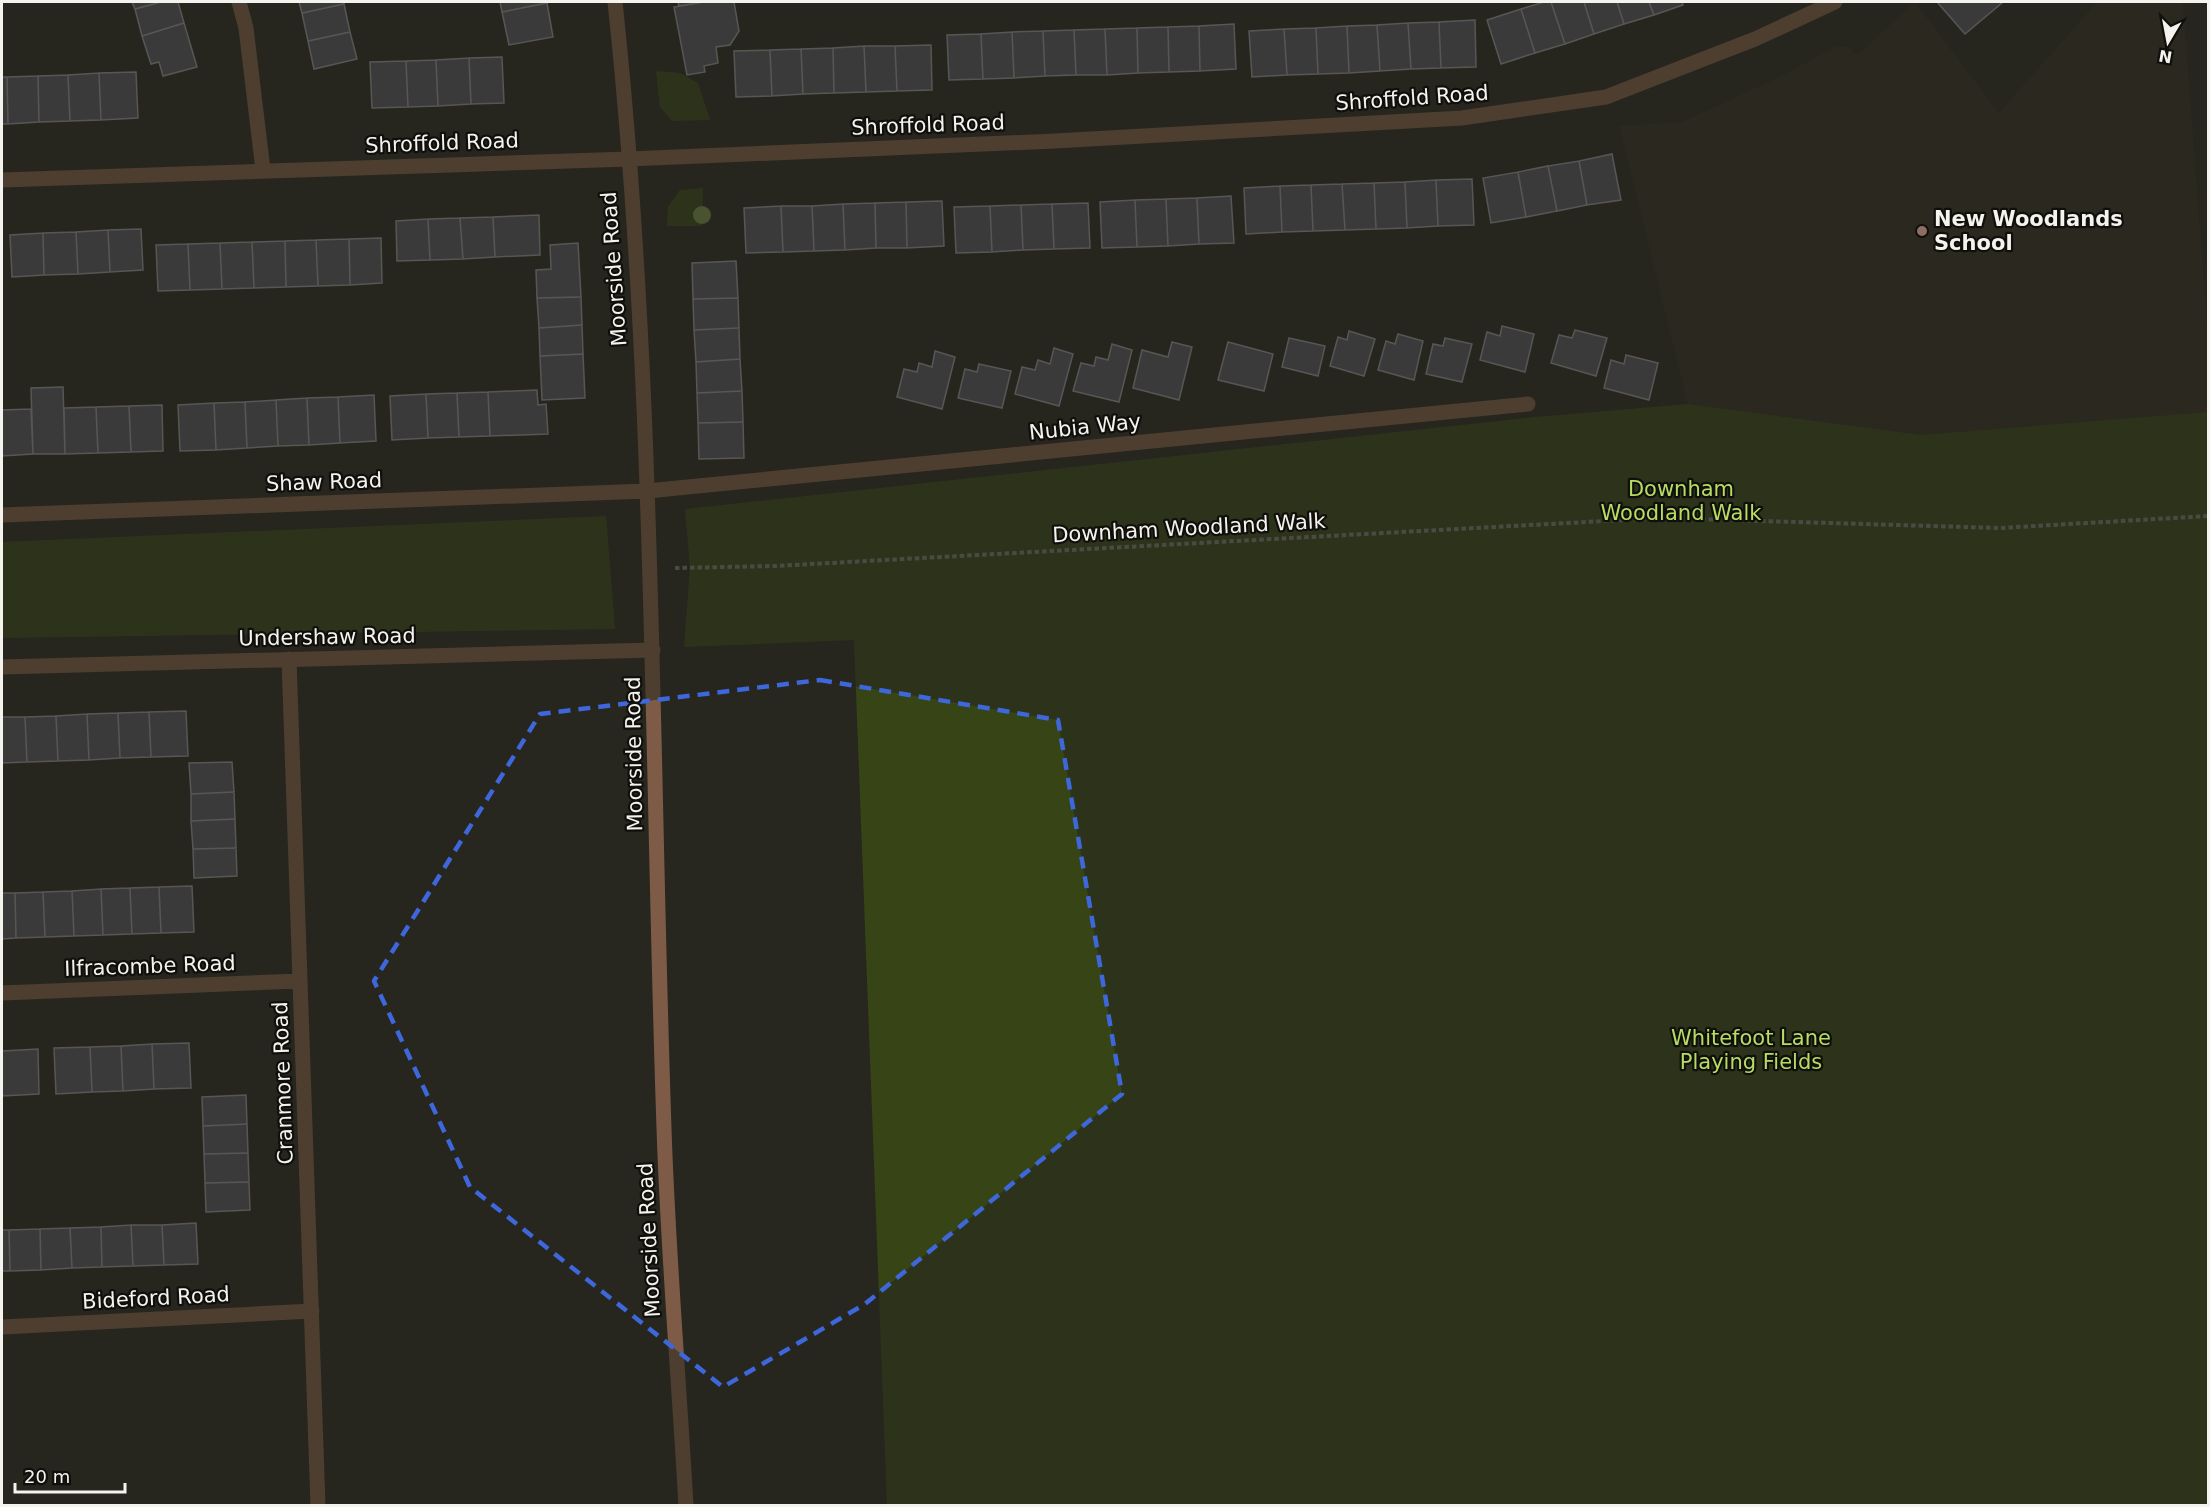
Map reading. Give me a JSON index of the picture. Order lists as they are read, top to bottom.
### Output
{
  "streets": {
    "street": [
      "Shroffold Road",
      "Moorside Road",
      "Nubia Way",
      "Shaw Road",
      "Undershaw Road",
      "Ilfracombe Road",
      "Cranmore Road",
      "Bideford Road"
    ],
    "path": ["Downham Woodland Walk"]
  },
  "crossings": [
    ["Shroffold Road", "Moorside Road"],
    ["Moorside Road", "Nubia Way"],
    ["Moorside Road", "Shaw Road"],
    ["Moorside Road", "Undershaw Road"],
    ["Nubia Way", "Shaw Road"],
    ["Undershaw Road", "Cranmore Road"],
    ["Ilfracombe Road", "Cranmore Road"],
    ["Cranmore Road", "Bideford Road"]
  ],
  "parks": ["Downham Woodland Walk", "Whitefoot Lane Playing Fields"],
  "places": ["New Woodlands School"],
  "scale_bar": "20 m",
  "north": "bottom"
}
